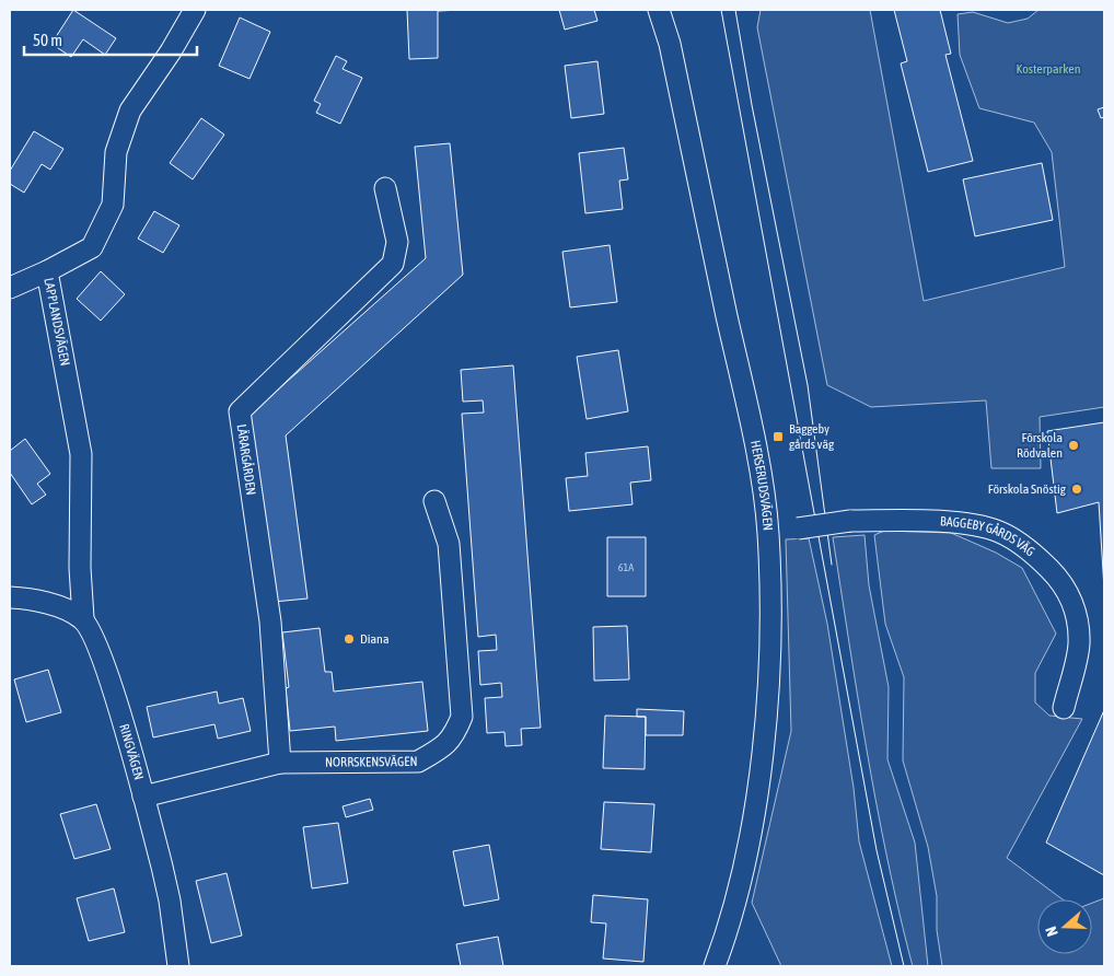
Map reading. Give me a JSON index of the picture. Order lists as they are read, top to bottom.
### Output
{
  "streets": {
    "street": [
      "LAPPLANDSVÄGEN",
      "LÄRARGÅRDEN",
      "HERSERUDSVÄGEN",
      "BAGGEBY GÅRDS VÄG",
      "RINGVÄGEN",
      "NORRSKENSVÄGEN"
    ]
  },
  "crossings": [
    ["LAPPLANDSVÄGEN", "RINGVÄGEN"],
    ["LÄRARGÅRDEN", "NORRSKENSVÄGEN"],
    ["HERSERUDSVÄGEN", "BAGGEBY GÅRDS VÄG"],
    ["RINGVÄGEN", "NORRSKENSVÄGEN"]
  ],
  "parks": ["Kosterparken"],
  "places": {
    "transit": ["Baggeby gårds väg"],
    "other": ["Förskola Rödvalen", "Förskola Snöstig", "Diana"]
  },
  "house_numbers": ["61A"],
  "scale_bar": "50 m",
  "north": "left"
}
